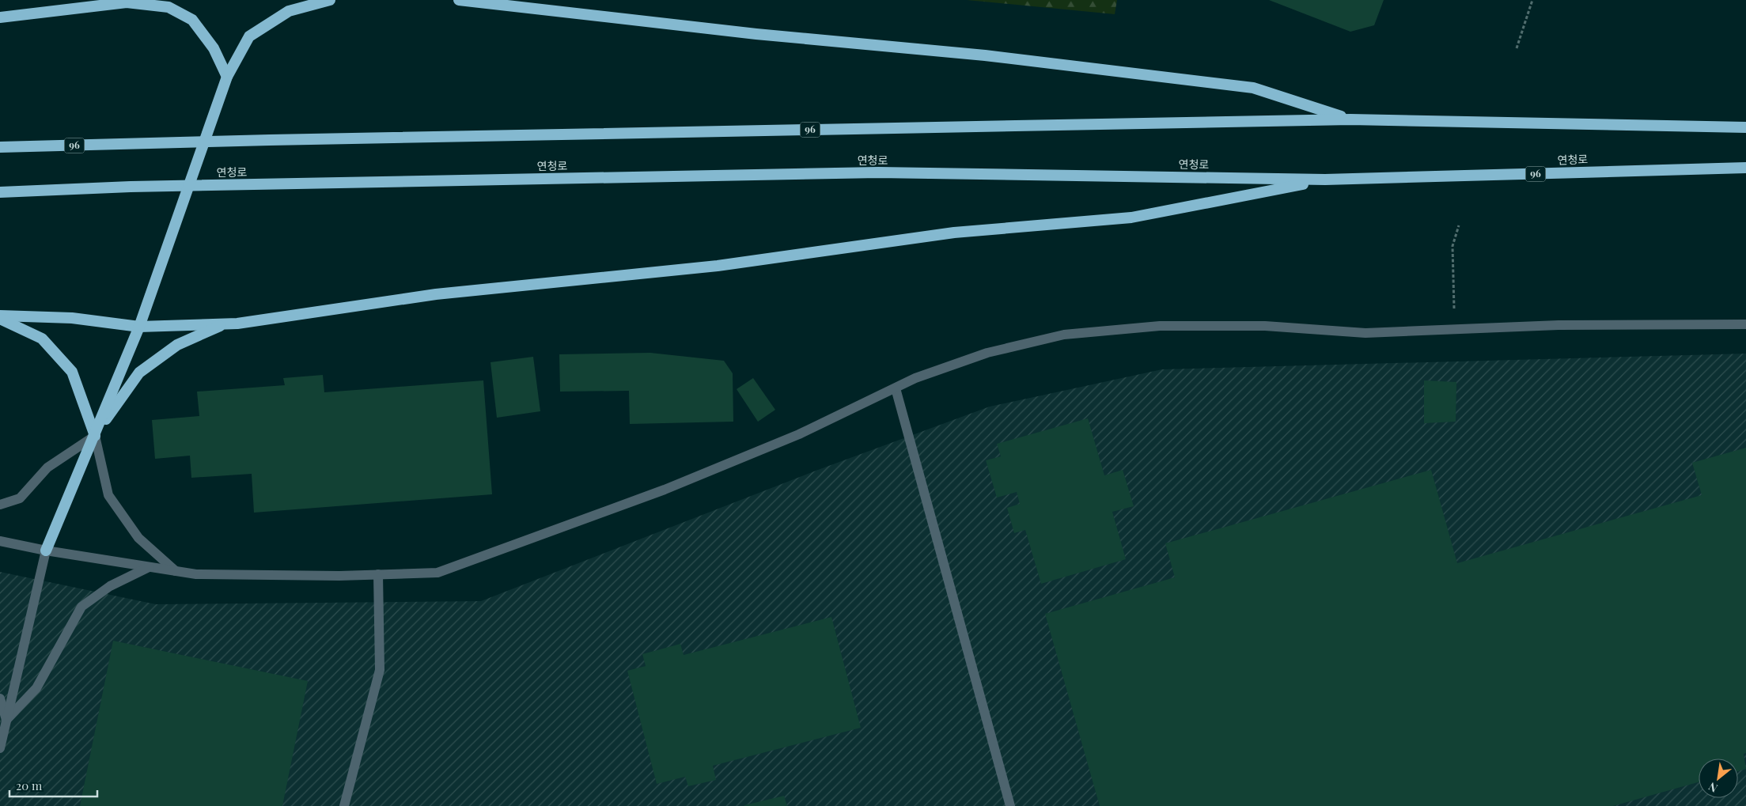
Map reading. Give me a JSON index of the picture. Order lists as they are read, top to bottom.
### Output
{
  "streets": {
    "highway": ["96", "연청로"]
  },
  "scale_bar": "20 m",
  "north": "bottom left"
}
